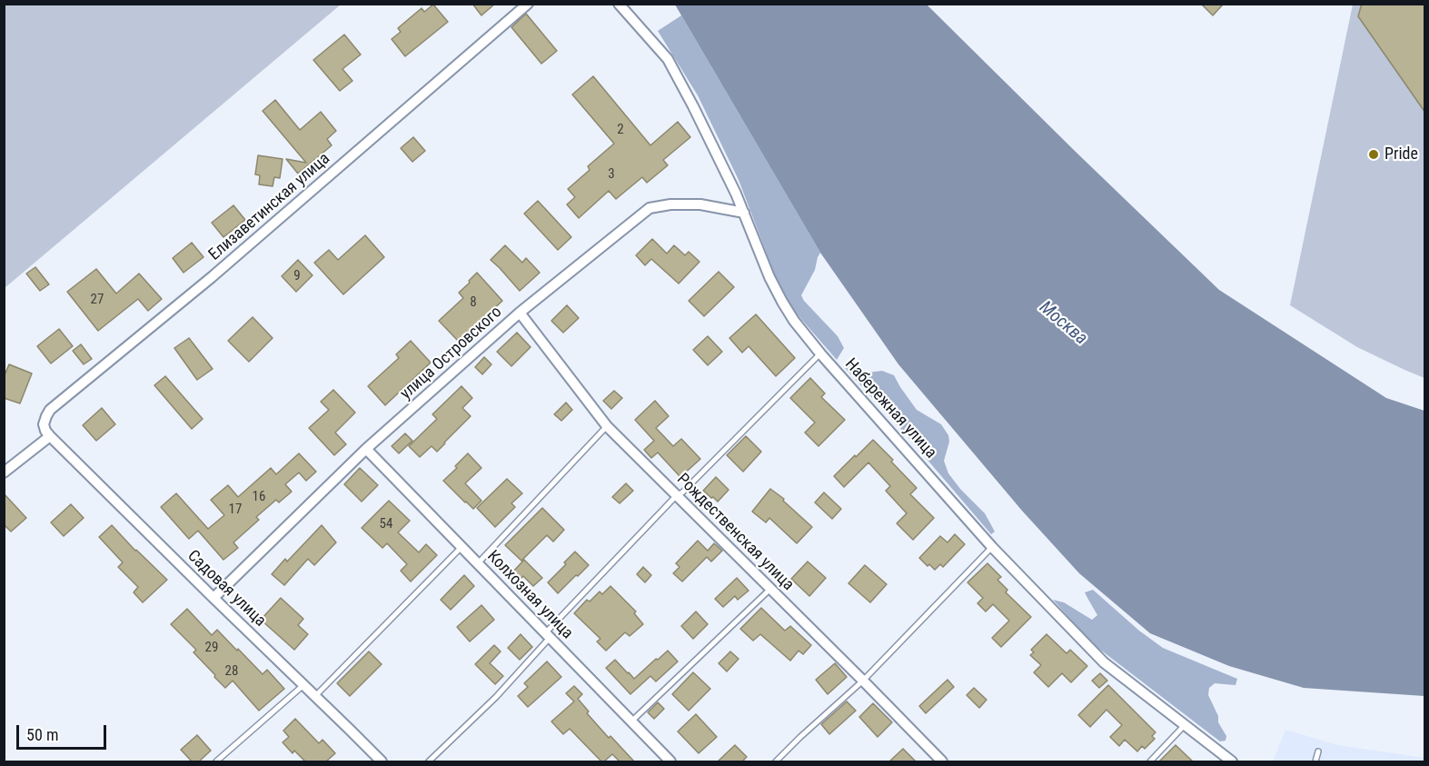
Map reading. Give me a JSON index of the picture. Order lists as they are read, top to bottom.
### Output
{
  "streets": {
    "street": [
      "Елизаветинская улица",
      "улица Островского",
      "Набережная улица",
      "Рождественская улица",
      "Садовая улица",
      "Колхозная улица"
    ]
  },
  "crossings": [
    ["Елизаветинская улица", "Садовая улица"],
    ["улица Островского", "Набережная улица"],
    ["улица Островского", "Рождественская улица"],
    ["улица Островского", "Садовая улица"],
    ["улица Островского", "Колхозная улица"]
  ],
  "water": ["Москва"],
  "places": ["Pride"],
  "house_numbers": [
    "2",
    "3",
    "9",
    "27",
    "8",
    "16",
    "17",
    "54",
    "29",
    "28"
  ],
  "scale_bar": "50 m"
}
